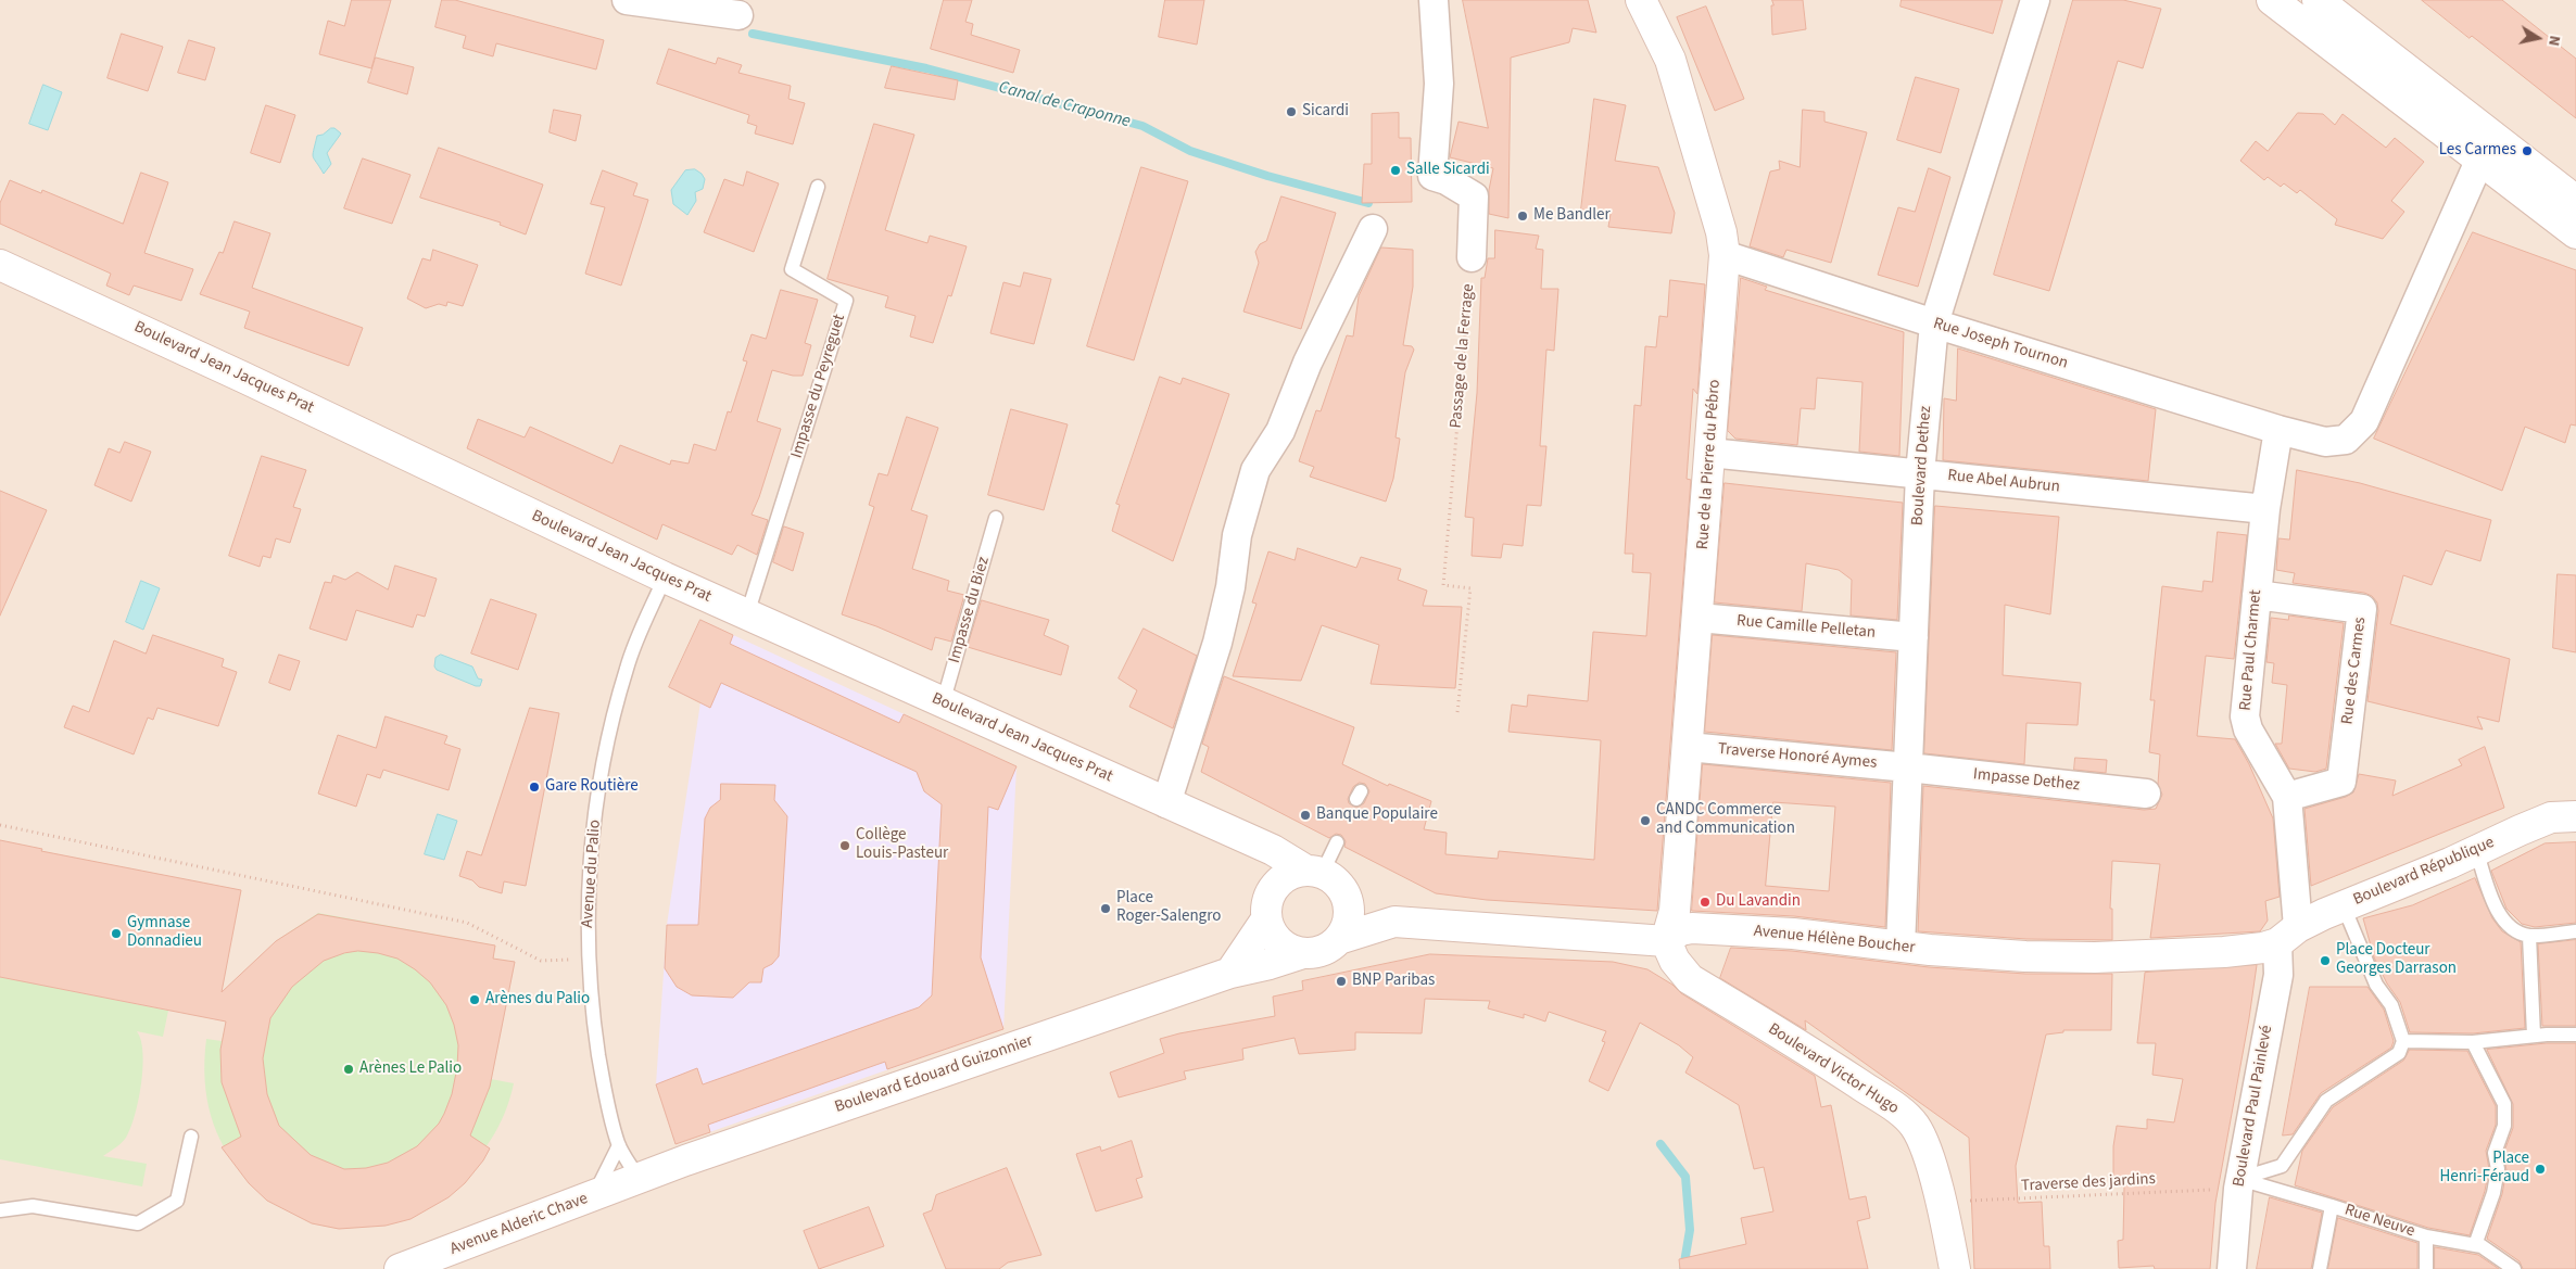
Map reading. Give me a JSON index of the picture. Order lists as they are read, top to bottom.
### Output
{
  "streets": {
    "main road": [
      "Boulevard Jean Jacques Prat",
      "Rue de la Pierre du Pébro",
      "Boulevard République",
      "Avenue Hélène Boucher",
      "Boulevard Victor Hugo",
      "Boulevard Edouard Guizonnier",
      "Avenue Alderic Chave"
    ],
    "street": [
      "Rue Joseph Tournon",
      "Boulevard Dethez",
      "Rue Abel Aubrun",
      "Rue Camille Pelletan",
      "Rue Paul Charmet",
      "Rue des Carmes",
      "Traverse Honoré Aymes",
      "Impasse Dethez",
      "Boulevard Paul Painlevé"
    ],
    "lane": [
      "Impasse du Peyreguet",
      "Impasse du Biez",
      "Avenue du Palio",
      "Rue Neuve"
    ],
    "path": ["Passage de la Ferrage", "Traverse des jardins"]
  },
  "crossings": [
    ["Rue Joseph Tournon", "Rue de la Pierre du Pébro"],
    ["Rue Joseph Tournon", "Boulevard Dethez"],
    ["Rue Joseph Tournon", "Rue Paul Charmet"],
    ["Boulevard Jean Jacques Prat", "Impasse du Peyreguet"],
    ["Boulevard Jean Jacques Prat", "Impasse du Biez"],
    ["Boulevard Jean Jacques Prat", "Avenue du Palio"],
    ["Boulevard Jean Jacques Prat", "Boulevard Edouard Guizonnier"],
    ["Rue de la Pierre du Pébro", "Rue Abel Aubrun"],
    ["Rue de la Pierre du Pébro", "Rue Camille Pelletan"],
    ["Rue de la Pierre du Pébro", "Traverse Honoré Aymes"],
    ["Rue de la Pierre du Pébro", "Avenue Hélène Boucher"],
    ["Rue de la Pierre du Pébro", "Boulevard Victor Hugo"],
    ["Boulevard Dethez", "Rue Abel Aubrun"],
    ["Boulevard Dethez", "Rue Camille Pelletan"],
    ["Boulevard Dethez", "Traverse Honoré Aymes"],
    ["Boulevard Dethez", "Impasse Dethez"],
    ["Boulevard Dethez", "Avenue Hélène Boucher"],
    ["Rue Abel Aubrun", "Rue Paul Charmet"],
    ["Rue Paul Charmet", "Rue des Carmes"],
    ["Rue Paul Charmet", "Boulevard République"],
    ["Rue Paul Charmet", "Avenue Hélène Boucher"],
    ["Rue Paul Charmet", "Boulevard Paul Painlevé"],
    ["Traverse Honoré Aymes", "Impasse Dethez"],
    ["Boulevard République", "Avenue Hélène Boucher"],
    ["Boulevard République", "Boulevard Paul Painlevé"],
    ["Avenue du Palio", "Boulevard Edouard Guizonnier"],
    ["Avenue du Palio", "Avenue Alderic Chave"],
    ["Avenue Hélène Boucher", "Boulevard Victor Hugo"],
    ["Avenue Hélène Boucher", "Boulevard Paul Painlevé"],
    ["Boulevard Victor Hugo", "Traverse des jardins"],
    ["Boulevard Edouard Guizonnier", "Avenue Alderic Chave"],
    ["Boulevard Paul Painlevé", "Traverse des jardins"],
    ["Boulevard Paul Painlevé", "Rue Neuve"],
    ["Traverse des jardins", "Rue Neuve"]
  ],
  "water": ["Canal de Craponne"],
  "places": [
    "Sicardi",
    "Les Carmes",
    "Salle Sicardi",
    "Me Bandler",
    "Gare Routière",
    "Banque Populaire",
    "CANDC Commerce and Communication",
    "Collège Louis-Pasteur",
    "Du Lavandin",
    "Place Roger-Salengro",
    "Gymnase Donnadieu",
    "Place Docteur Georges Darrason",
    "BNP Paribas",
    "Arènes du Palio",
    "Arènes Le Palio",
    "Place Henri-Féraud"
  ],
  "north": "right"
}
